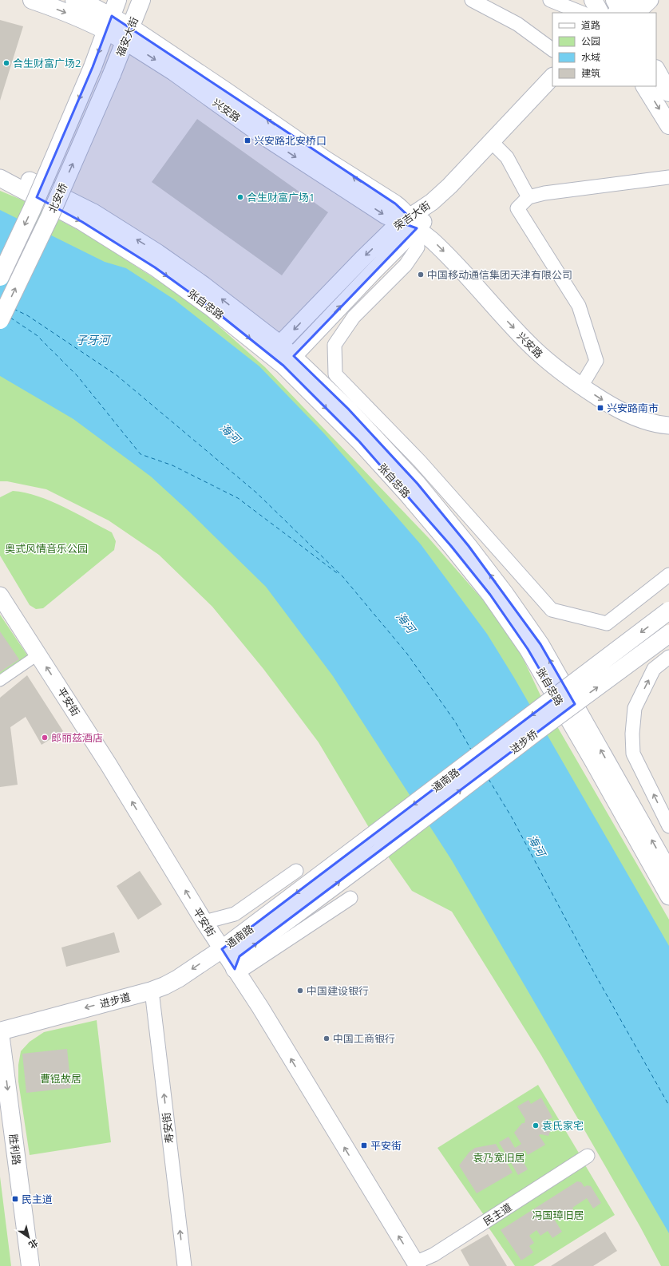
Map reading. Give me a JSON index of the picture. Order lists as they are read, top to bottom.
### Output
{
  "streets": {
    "main road": [
      "福安大街",
      "兴安路",
      "北安桥",
      "进步桥",
      "通南路",
      "进步道",
      "胜利路"
    ],
    "street": [
      "荣吉大街",
      "张自忠路",
      "平安街",
      "寿安街",
      "民主道"
    ]
  },
  "crossings": [
    ["福安大街", "兴安路"],
    ["福安大街", "北安桥"],
    ["兴安路", "荣吉大街"],
    ["荣吉大街", "张自忠路"],
    ["平安街", "通南路"],
    ["平安街", "进步道"],
    ["平安街", "民主道"],
    ["进步桥", "通南路"],
    ["通南路", "进步道"],
    ["进步道", "寿安街"],
    ["进步道", "胜利路"]
  ],
  "one_way": [
    "兴安路",
    "平安街",
    "进步桥",
    "进步道",
    "寿安街",
    "胜利路"
  ],
  "water": ["子牙河", "海河"],
  "parks": [
    "奥式风情音乐公园",
    "曹锟故居",
    "袁乃宽旧居",
    "冯国璋旧居"
  ],
  "places": {
    "other": [
      "合生财富广场2",
      "合生财富广场1",
      "中国移动通信集团天津有限公司",
      "郎丽兹酒店",
      "中国建设银行",
      "中国工商银行",
      "袁氏家宅"
    ],
    "transit": [
      "兴安路北安桥口",
      "兴安路南市",
      "平安街",
      "民主道"
    ]
  },
  "legend": [
    "道路",
    "公园",
    "水域",
    "建筑"
  ],
  "north": "bottom right"
}
